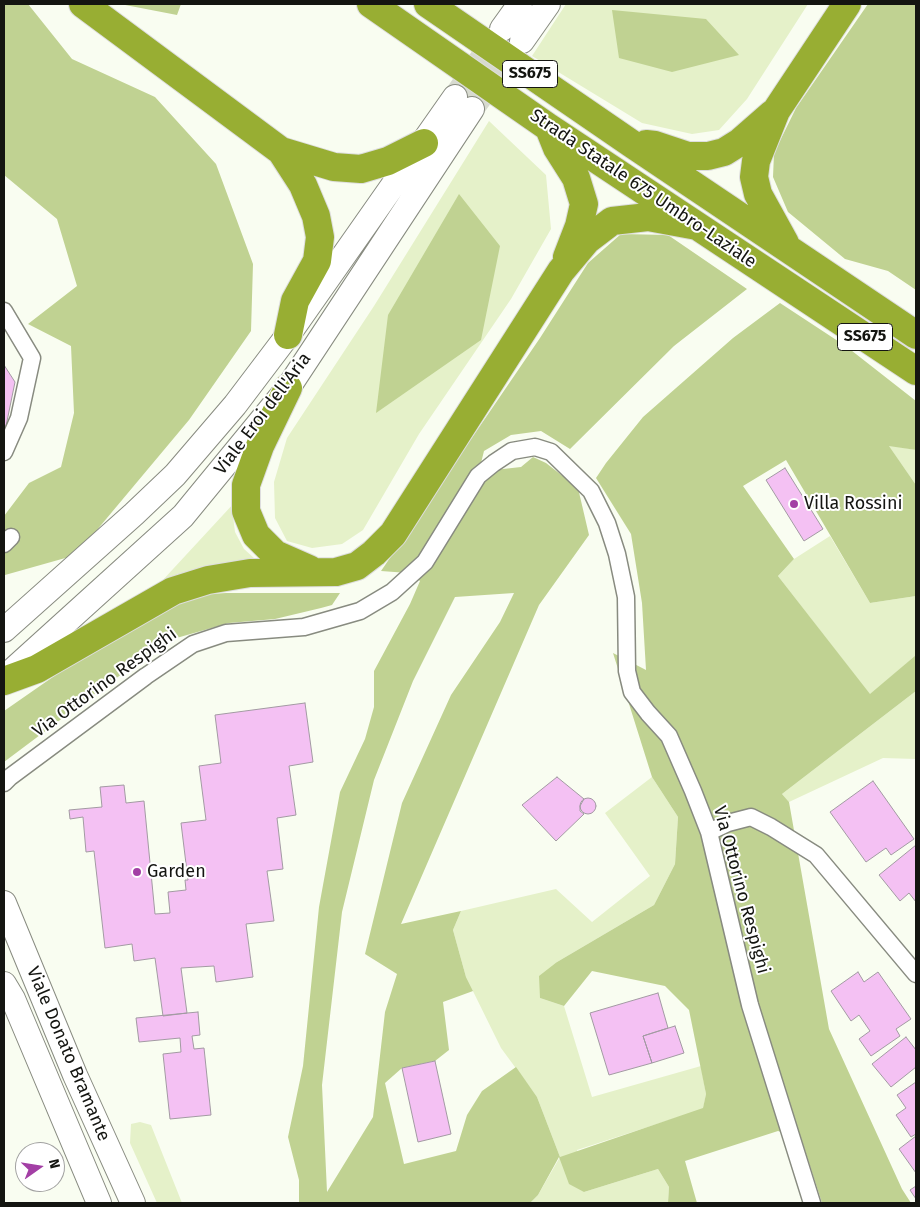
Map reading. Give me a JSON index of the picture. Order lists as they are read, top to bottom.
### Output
{
  "streets": {
    "highway": ["SS675", "Strada Statale 675 Umbro-Laziale"],
    "main road": ["Viale Eroi dell'Aria", "Viale Donato Bramante"],
    "street": ["Via Ottorino Respighi"]
  },
  "places": ["Villa Rossini", "Garden"],
  "north": "right"
}
